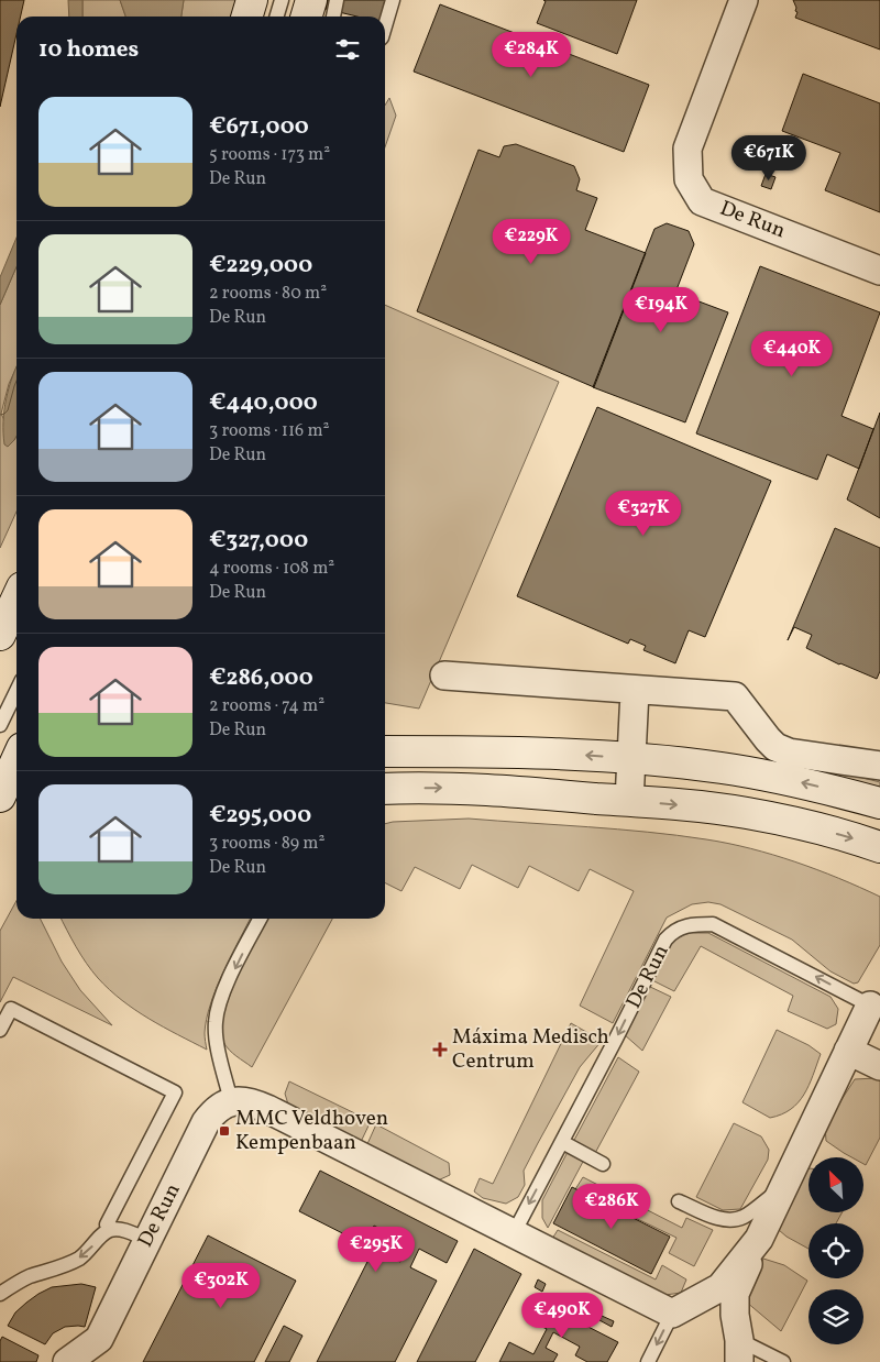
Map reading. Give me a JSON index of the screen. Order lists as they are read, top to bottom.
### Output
{
  "streets": {
    "street": ["De Run"]
  },
  "places": {
    "health": ["Máxima Medisch Centrum"],
    "transit": ["MMC Veldhoven Kempenbaan"]
  },
  "north": "top left",
  "page": {
    "heading": "10 homes",
    "price": [
      "€284K",
      "€671K",
      "€229K",
      "€194K",
      "€440K",
      "€327K",
      "€286K",
      "€295K",
      "€302K",
      "€490K"
    ],
    "list": [
      {
        "name": "€671,000",
        "note": "5 rooms · 173 m² · De Run"
      },
      {
        "name": "€229,000",
        "note": "2 rooms · 80 m² · De Run"
      },
      {
        "name": "€440,000",
        "note": "3 rooms · 116 m² · De Run"
      },
      {
        "name": "€327,000",
        "note": "4 rooms · 108 m² · De Run"
      },
      {
        "name": "€286,000",
        "note": "2 rooms · 74 m² · De Run"
      },
      {
        "name": "€295,000",
        "note": "3 rooms · 89 m² · De Run"
      }
    ]
  }
}
